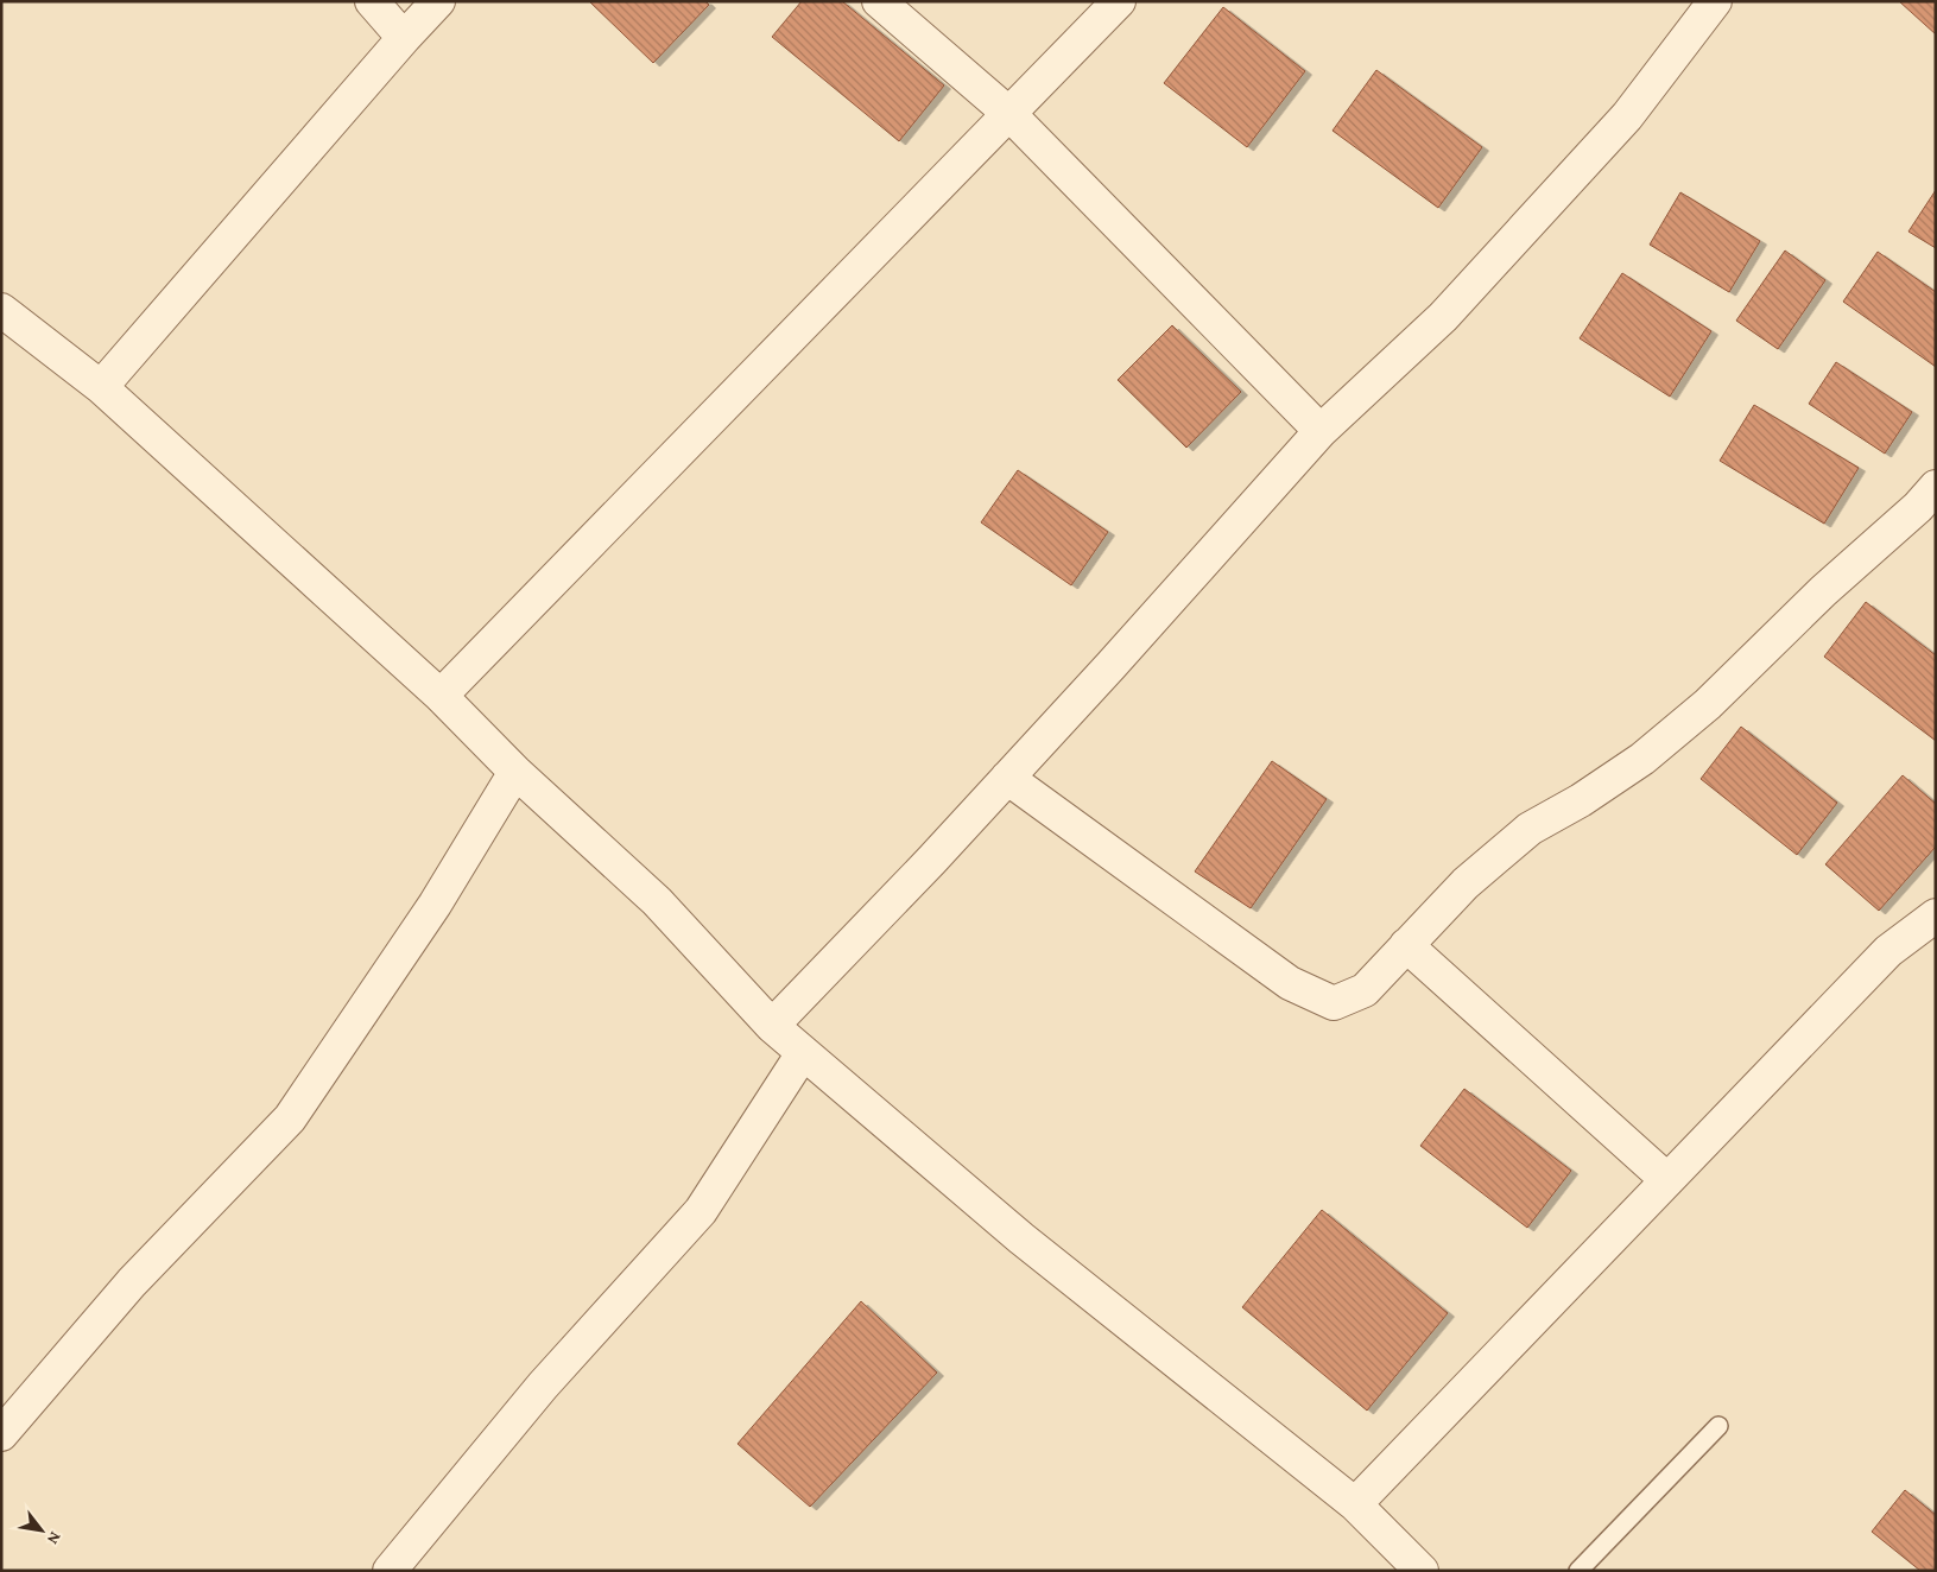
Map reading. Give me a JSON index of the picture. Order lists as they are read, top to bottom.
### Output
{
  "north": "bottom right"
}
